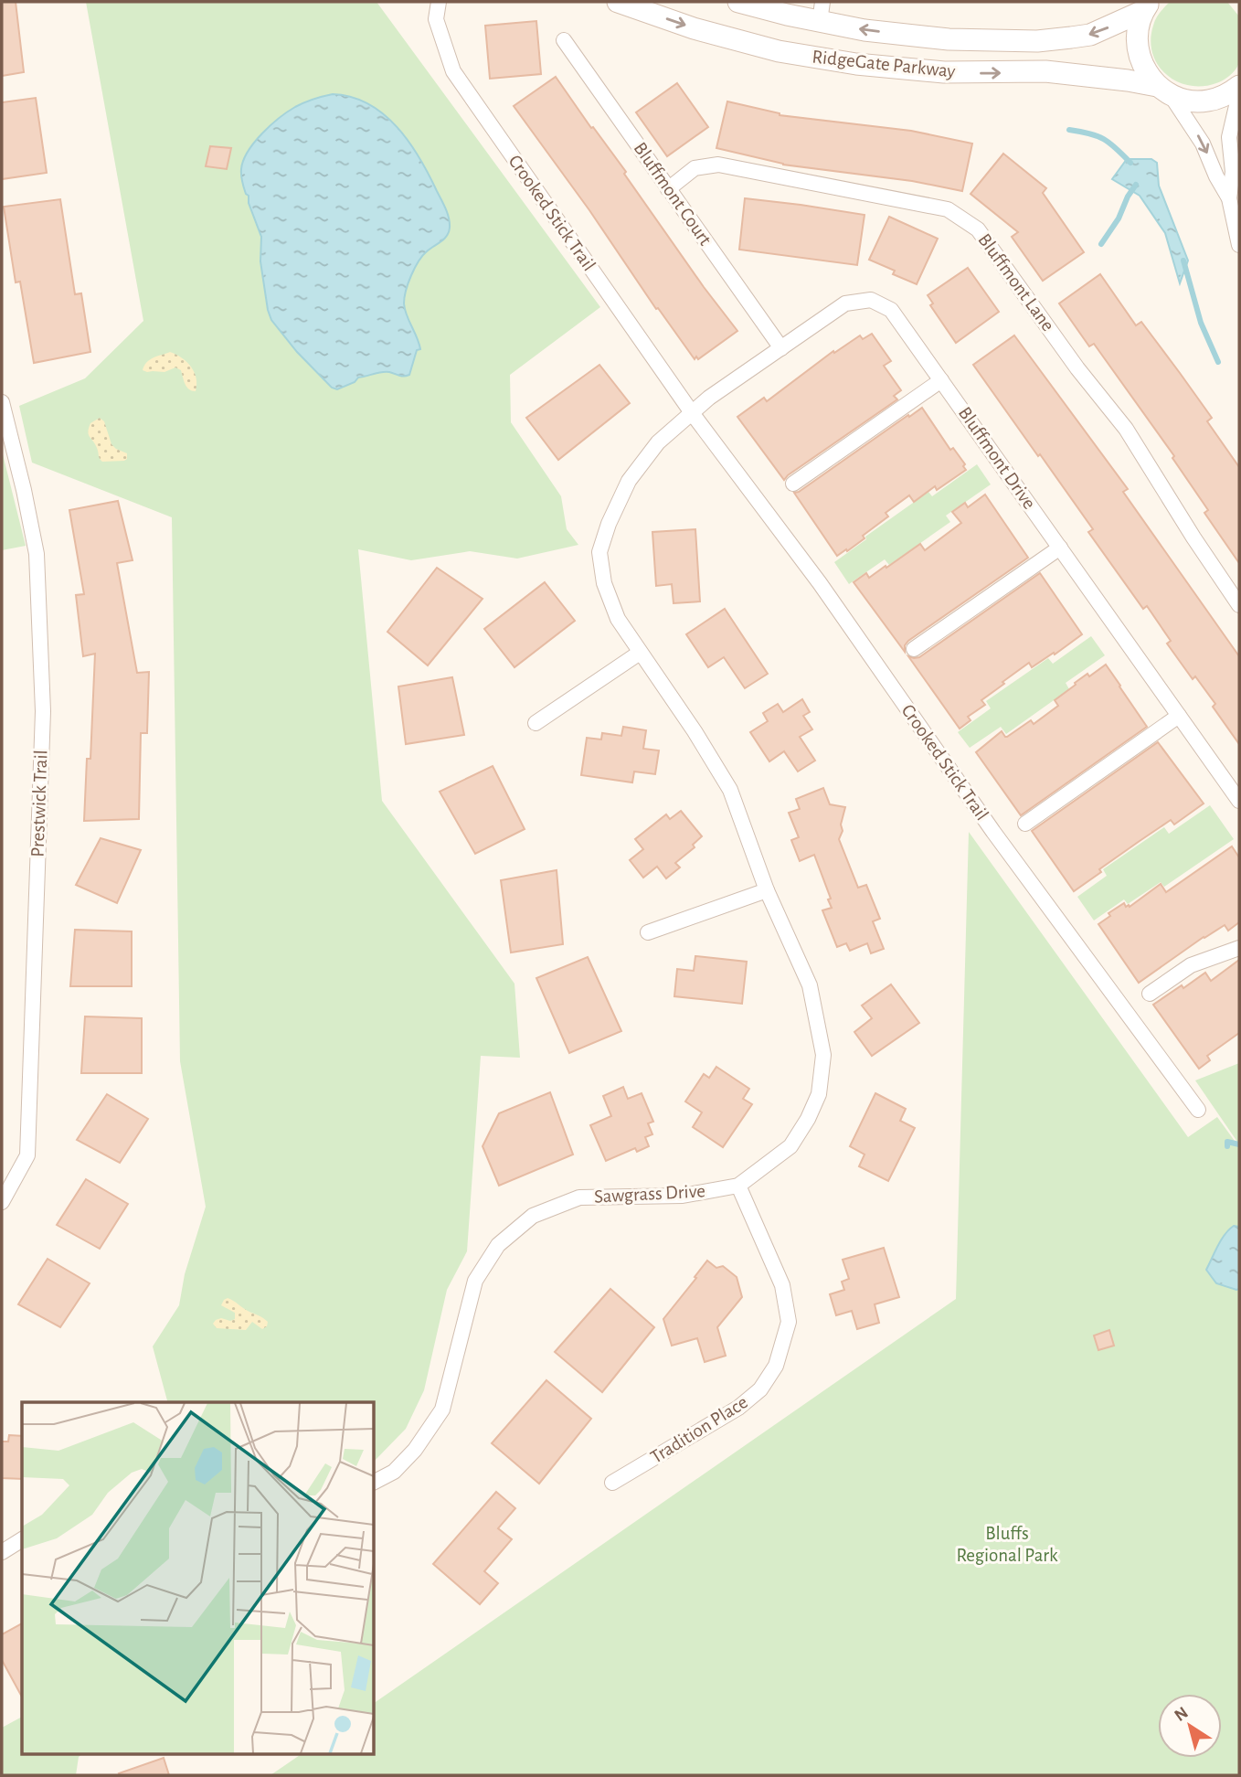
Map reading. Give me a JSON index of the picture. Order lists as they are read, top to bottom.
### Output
{
  "streets": {
    "main road": ["RidgeGate Parkway"],
    "street": [
      "Bluffmont Court",
      "Crooked Stick Trail",
      "Bluffmont Lane",
      "Bluffmont Drive",
      "Prestwick Trail",
      "Sawgrass Drive",
      "Tradition Place"
    ]
  },
  "crossings": [
    ["Bluffmont Court", "Bluffmont Lane"],
    ["Bluffmont Court", "Bluffmont Drive"],
    ["Crooked Stick Trail", "Bluffmont Drive"],
    ["Sawgrass Drive", "Tradition Place"]
  ],
  "parks": ["Bluffs Regional Park"],
  "north": "top left"
}
